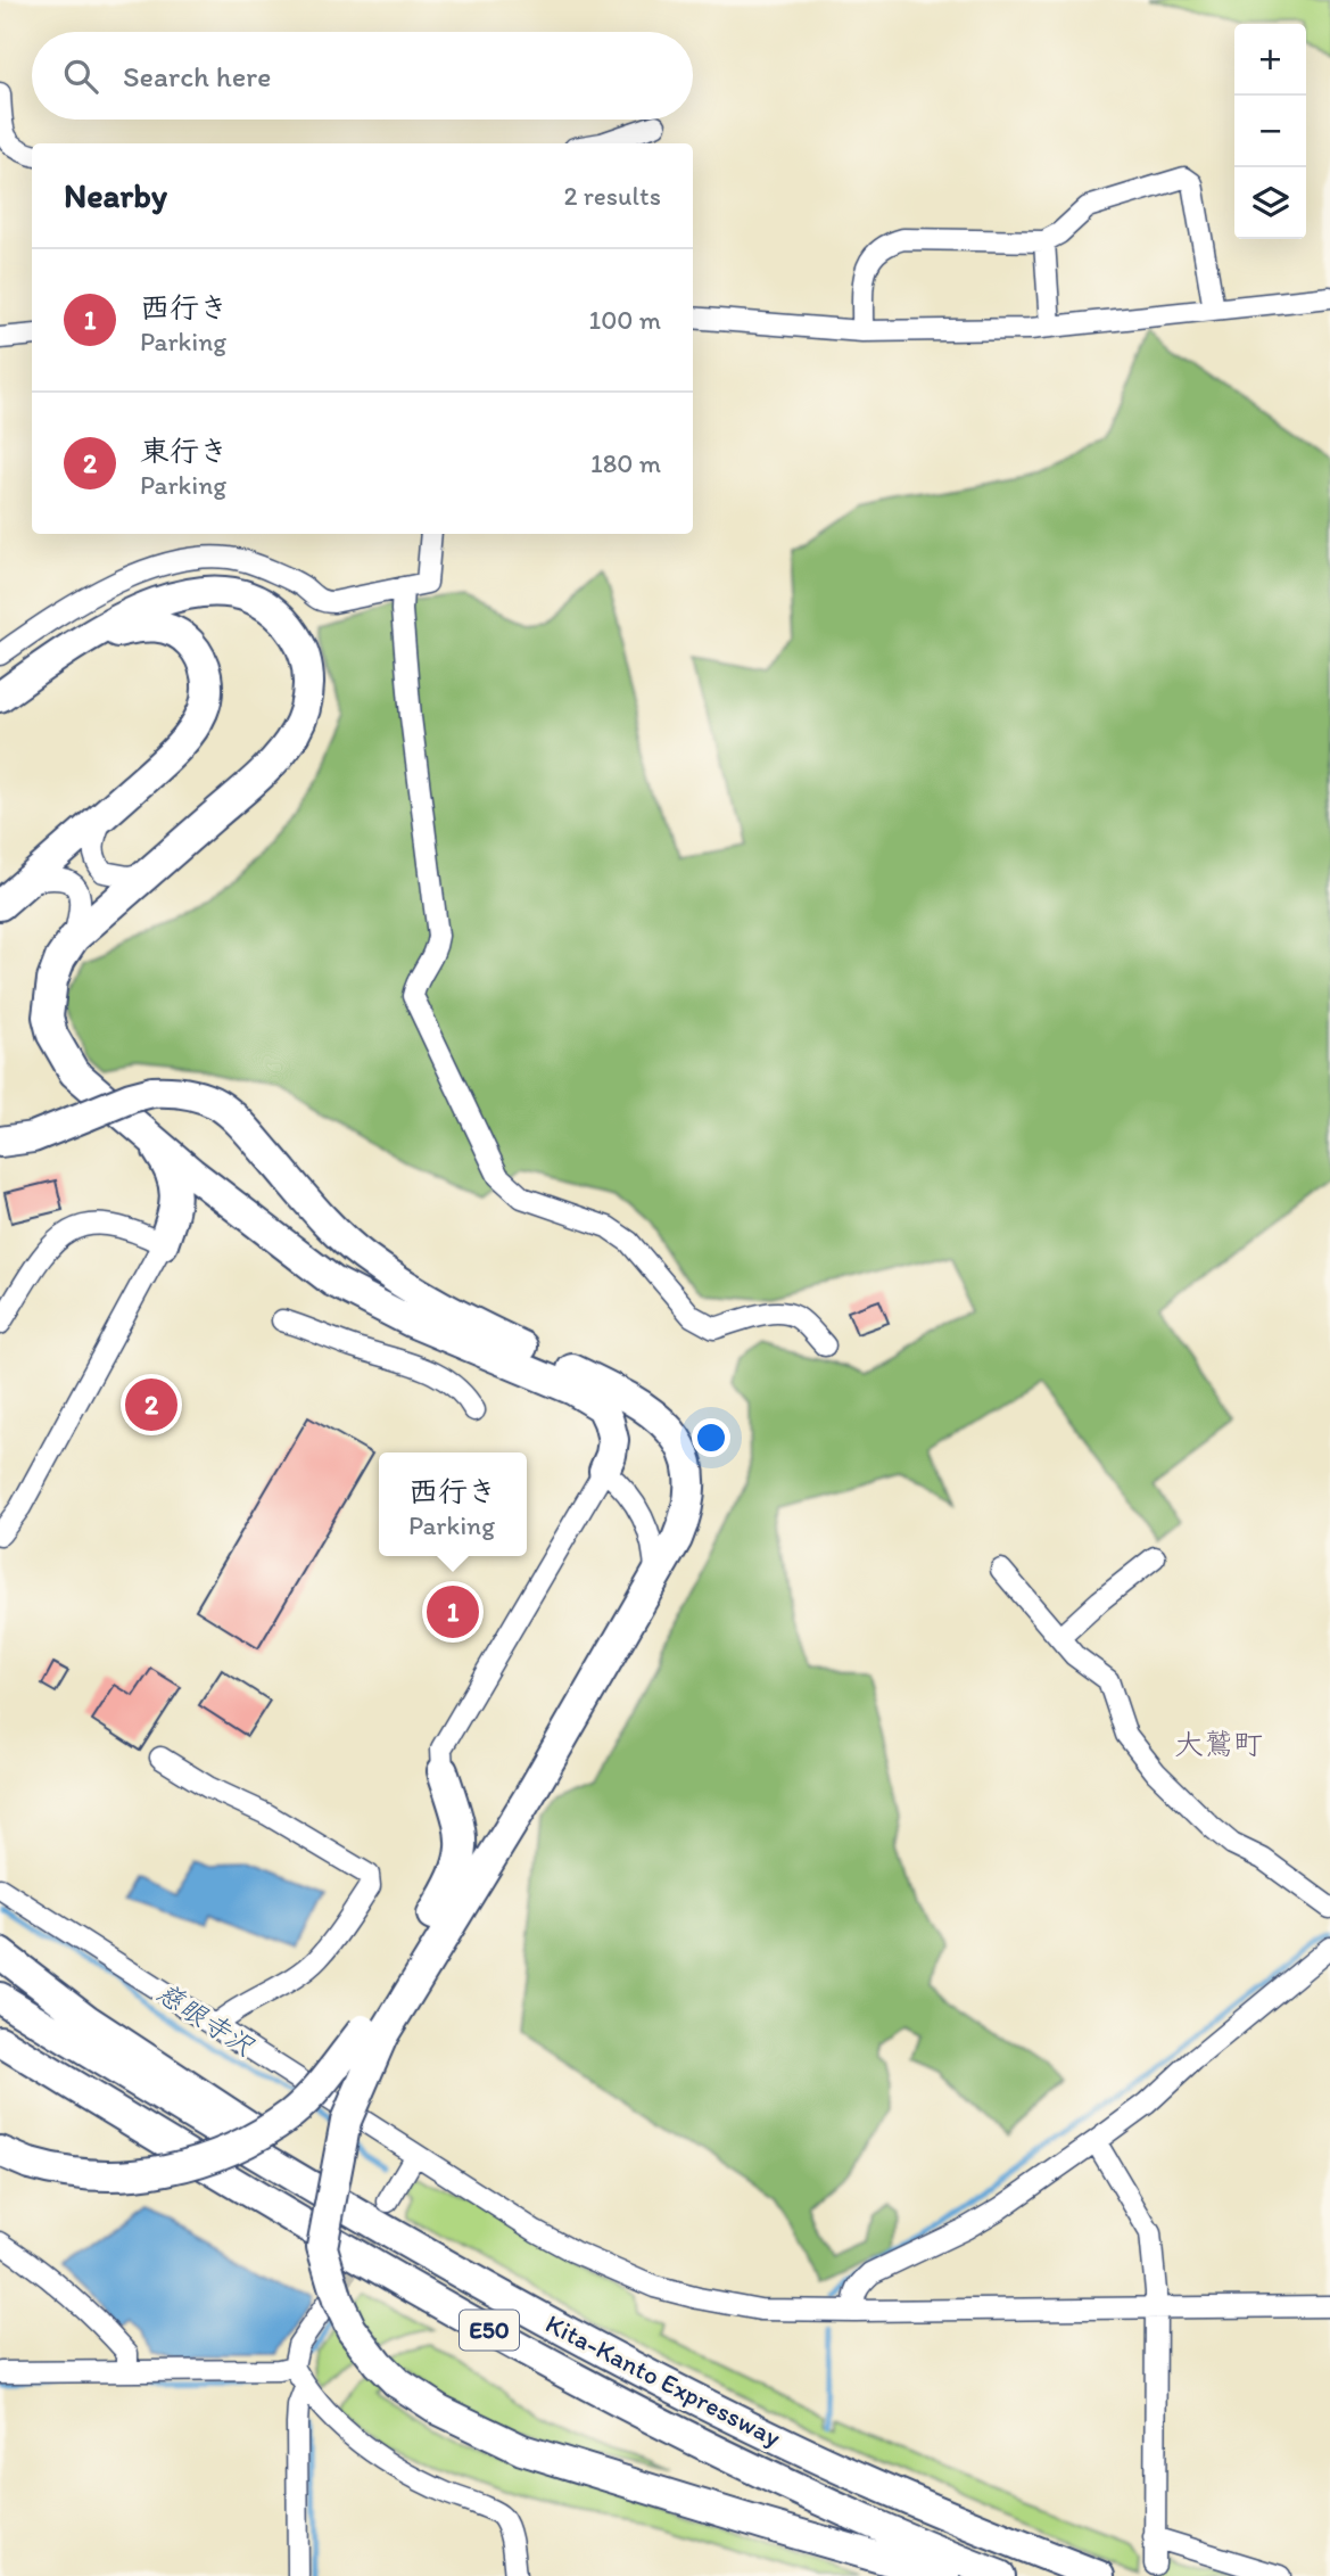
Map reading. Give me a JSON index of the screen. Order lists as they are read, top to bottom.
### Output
{
  "streets": {
    "highway": ["E50", "Kita-Kanto Expressway"]
  },
  "districts": ["大鷲町"],
  "water": ["慈眼寺沢"],
  "page": {
    "map_buttons": ["+", "−"],
    "search": "Search here",
    "heading": ["Nearby", "2 results"],
    "list": [
      {
        "mark": "1",
        "name": "西行き",
        "note": "Parking",
        "value": "100 m"
      },
      {
        "mark": "2",
        "name": "東行き",
        "note": "Parking",
        "value": "180 m"
      }
    ],
    "pins": ["2", "1"],
    "popup": ["西行き", "Parking"]
  }
}
